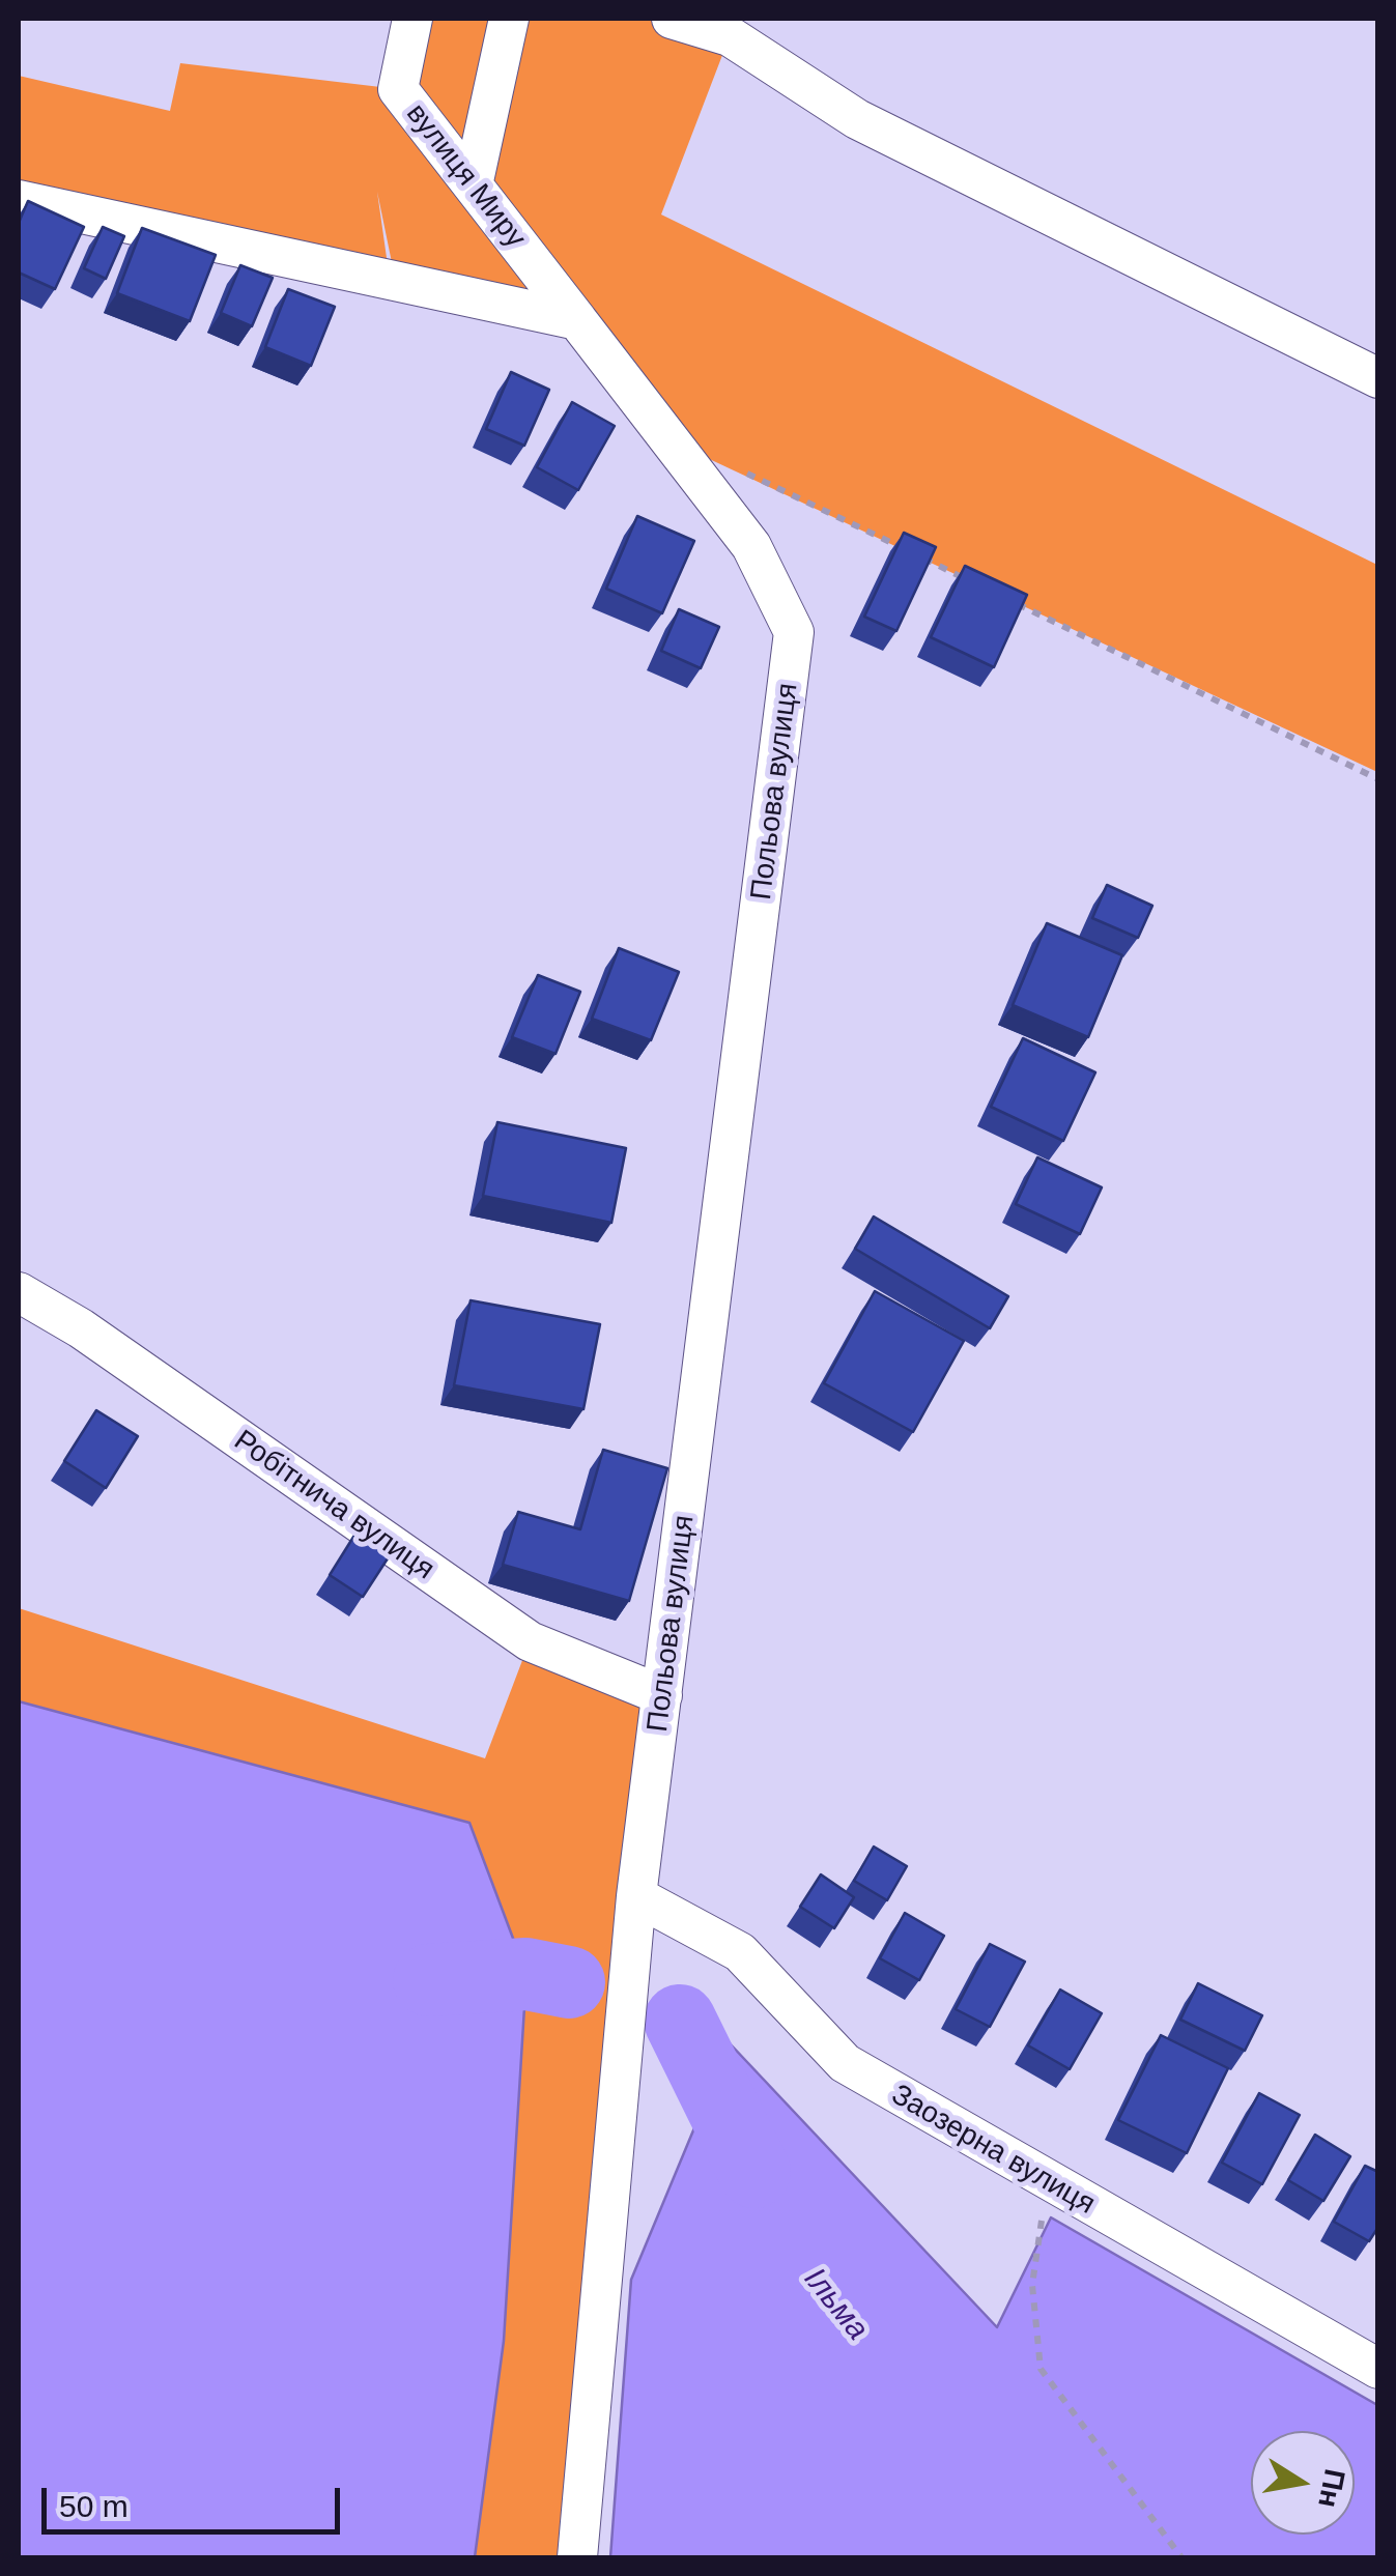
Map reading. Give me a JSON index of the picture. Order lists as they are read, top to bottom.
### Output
{
  "streets": {
    "street": [
      "вулиця Миру",
      "Польова вулиця",
      "Робітнича вулиця",
      "Заозерна вулиця"
    ]
  },
  "crossings": [
    ["вулиця Миру", "Польова вулиця"],
    ["Польова вулиця", "Робітнича вулиця"],
    ["Польова вулиця", "Заозерна вулиця"]
  ],
  "water": ["Ільма"],
  "scale_bar": "50 m",
  "north": "right"
}
